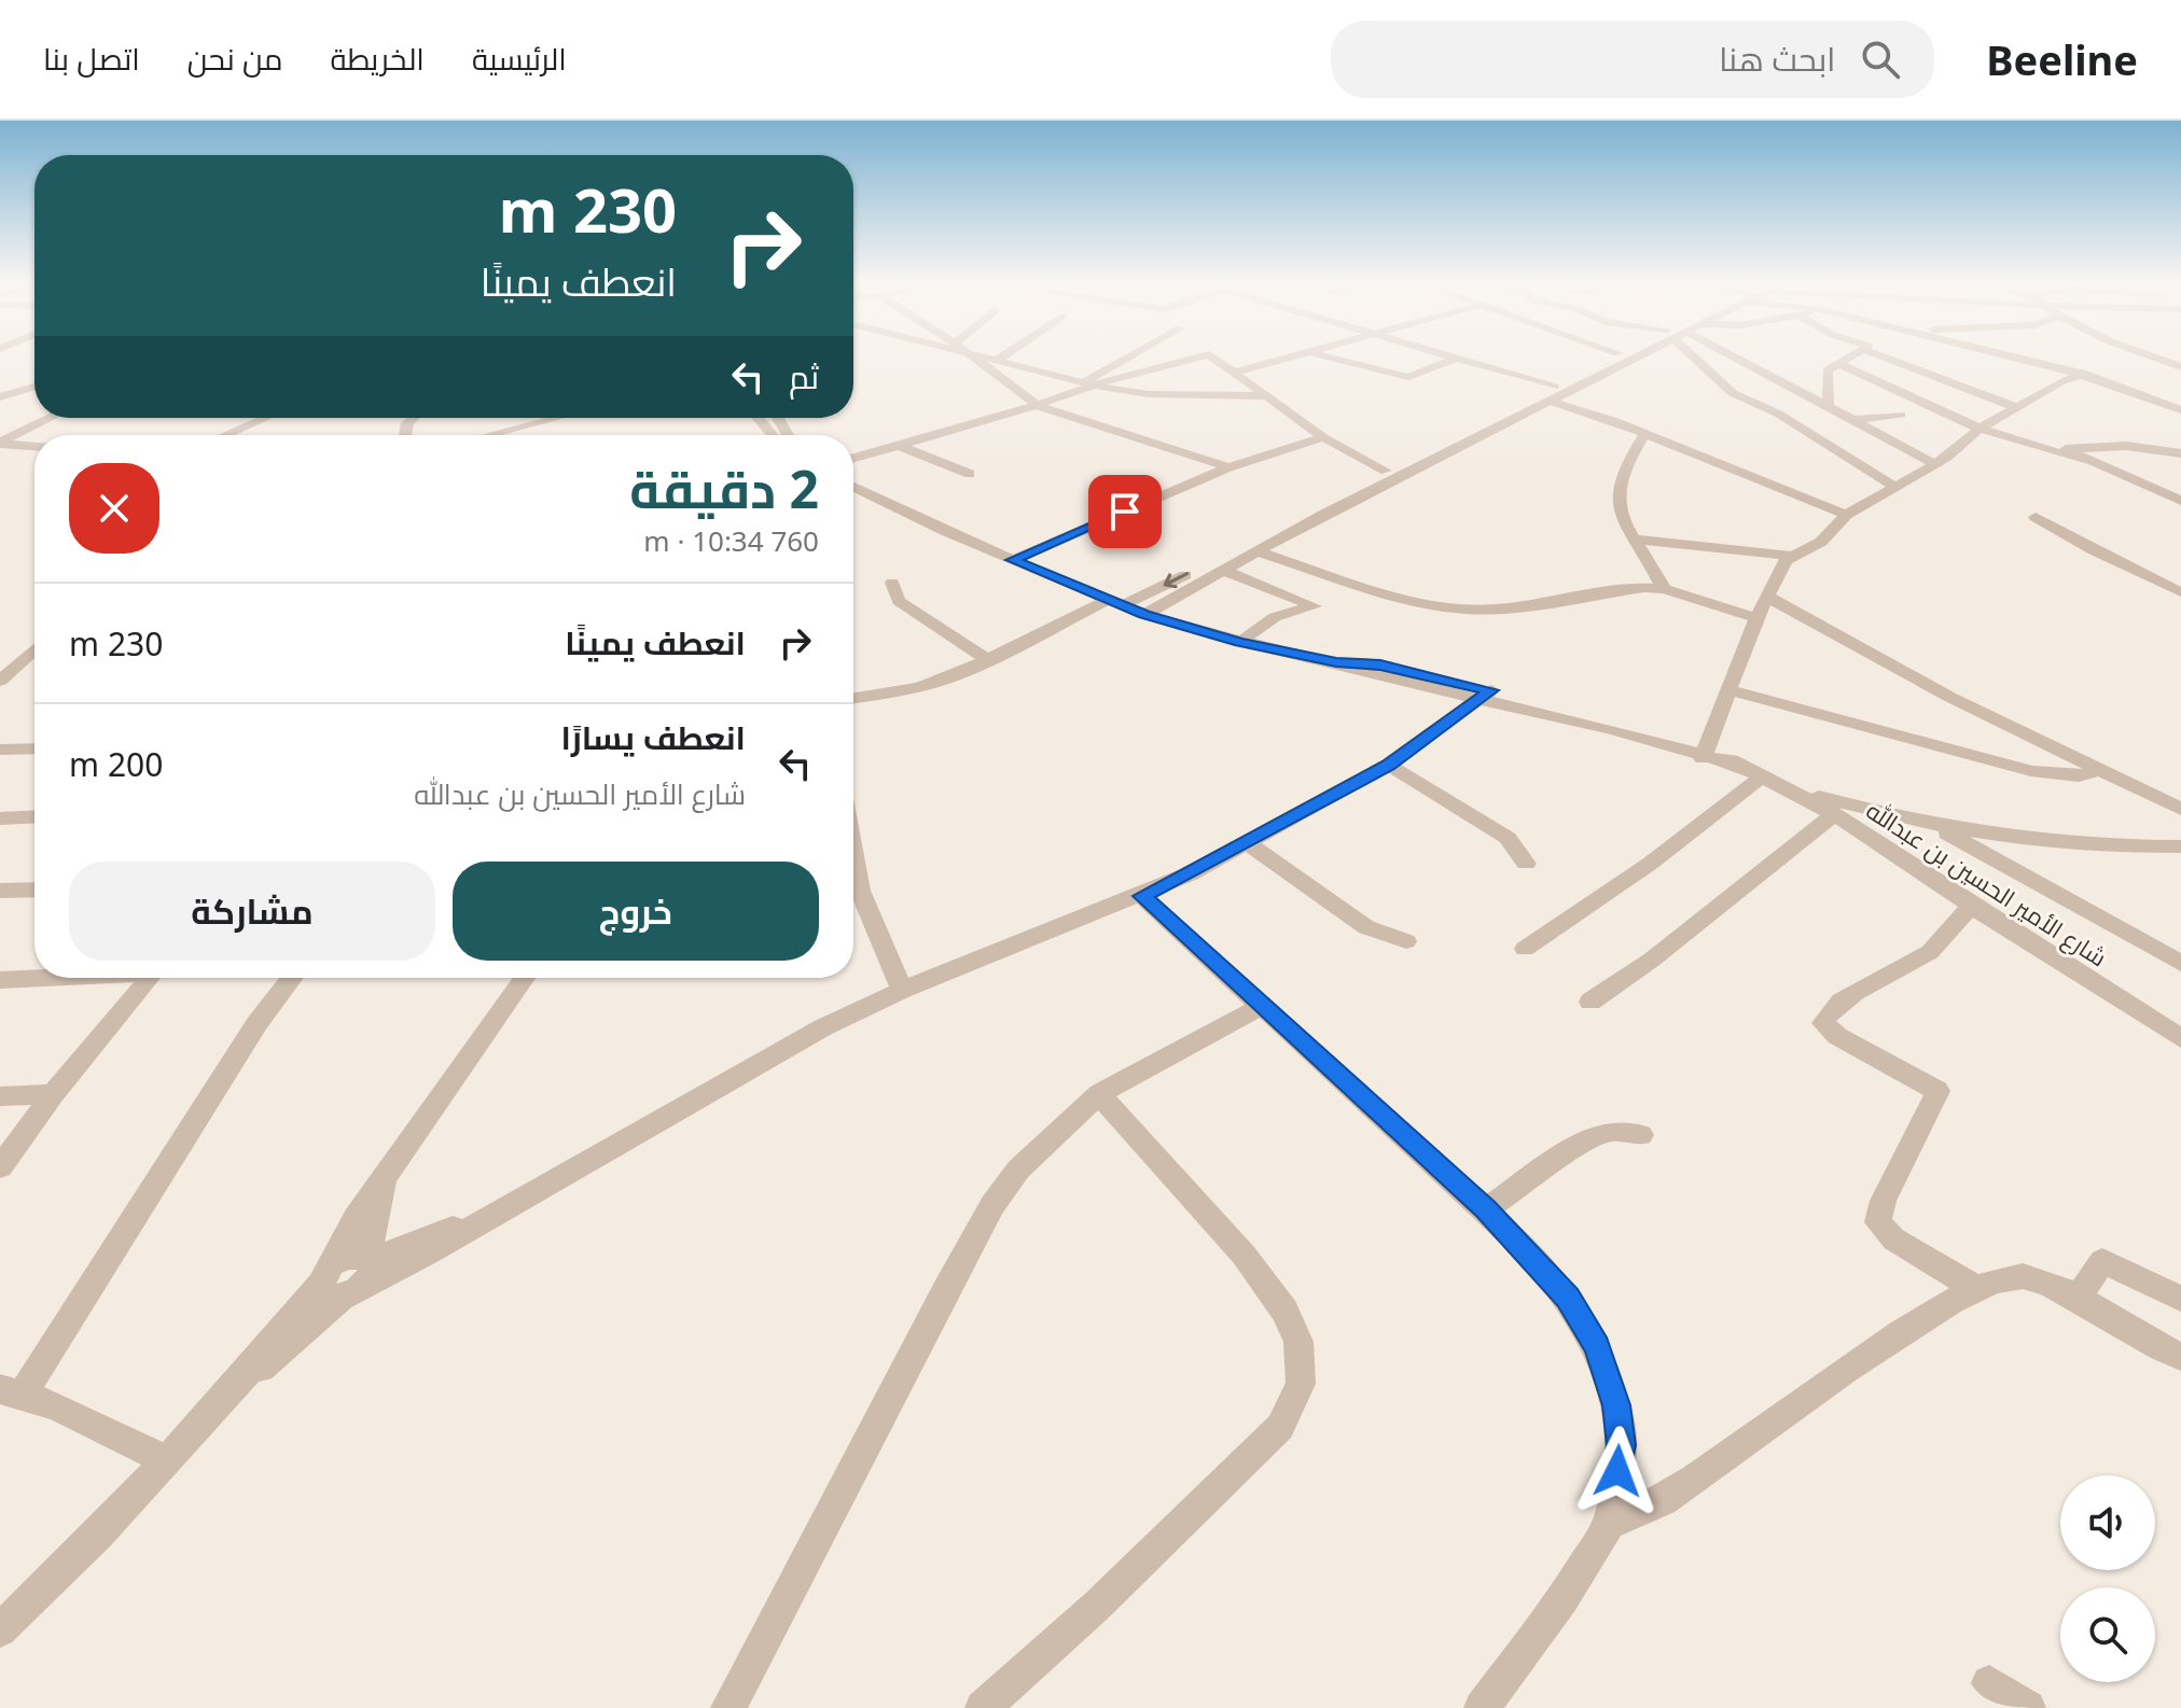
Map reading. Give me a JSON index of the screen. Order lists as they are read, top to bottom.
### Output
{
  "streets": {
    "street": ["شارع الأمير الحسين بن عبدالله"]
  },
  "page": {
    "header": "Beeline",
    "search": "ابحث هنا",
    "nav": [
      "الرئيسية",
      "الخريطة",
      "من نحن",
      "اتصل بنا"
    ],
    "turn": ["230 m", "انعطف يمينًا"],
    "then": "ثم",
    "heading": ["2 دقيقة", "760 m · 10:34"],
    "list": [
      {
        "name": "انعطف يمينًا",
        "value": "230 m"
      },
      {
        "name": "انعطف يسارًا",
        "note": "شارع الأمير الحسين بن عبدالله",
        "value": "200 m"
      }
    ],
    "buttons": ["خروج", "مشاركة"]
  }
}
